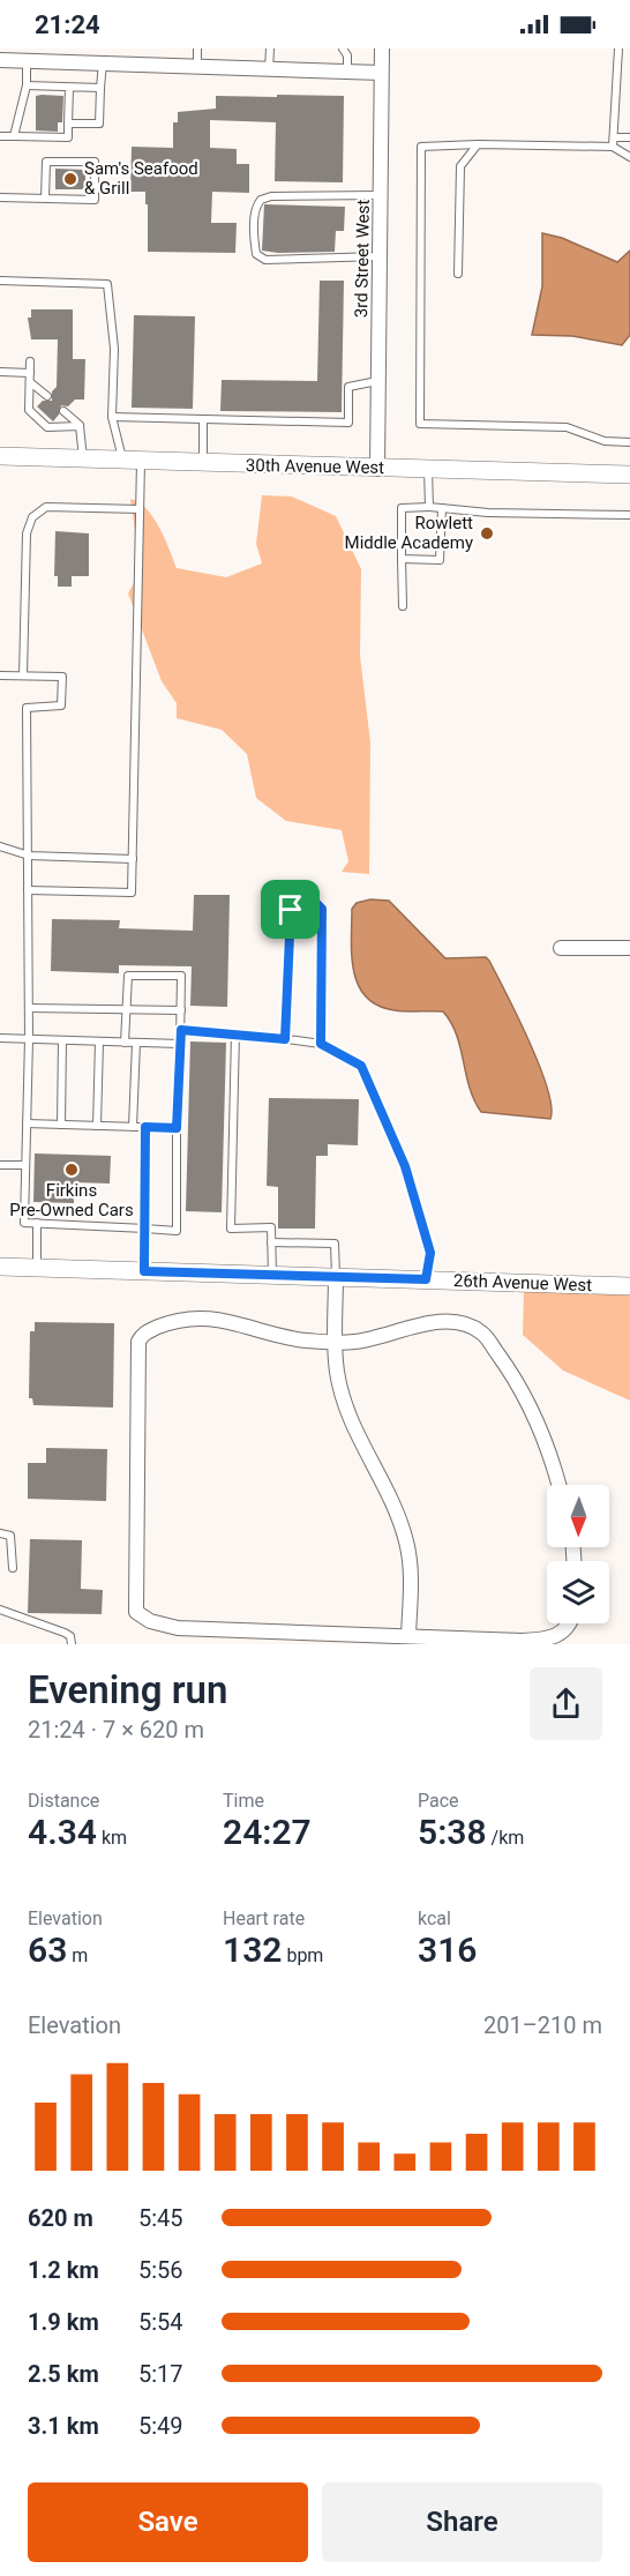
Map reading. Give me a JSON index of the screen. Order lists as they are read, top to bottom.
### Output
{
  "streets": {
    "street": ["3rd Street West", "30th Avenue West", "26th Avenue West"]
  },
  "crossings": [
    ["3rd Street West", "30th Avenue West"]
  ],
  "places": ["Sam's Seafood & Grill", "Rowlett Middle Academy", "Firkins Pre-Owned Cars"],
  "north": "bottom",
  "page": {
    "status": "21:24",
    "heading": ["Evening run", "21:24 · 7 × 620 m"],
    "stats": [
      ["Distance", "4.34 km"],
      ["Time", "24:27"],
      ["Pace", "5:38 /km"],
      ["Elevation", "63 m"],
      ["Heart rate", "132 bpm"],
      ["kcal", "316"]
    ],
    "chart": ["Elevation", "201–210 m"],
    "list": [
      {
        "name": "620 m",
        "note": "5:45"
      },
      {
        "name": "1.2 km",
        "note": "5:56"
      },
      {
        "name": "1.9 km",
        "note": "5:54"
      },
      {
        "name": "2.5 km",
        "note": "5:17"
      },
      {
        "name": "3.1 km",
        "note": "5:49"
      }
    ],
    "buttons": ["Save", "Share"]
  }
}
